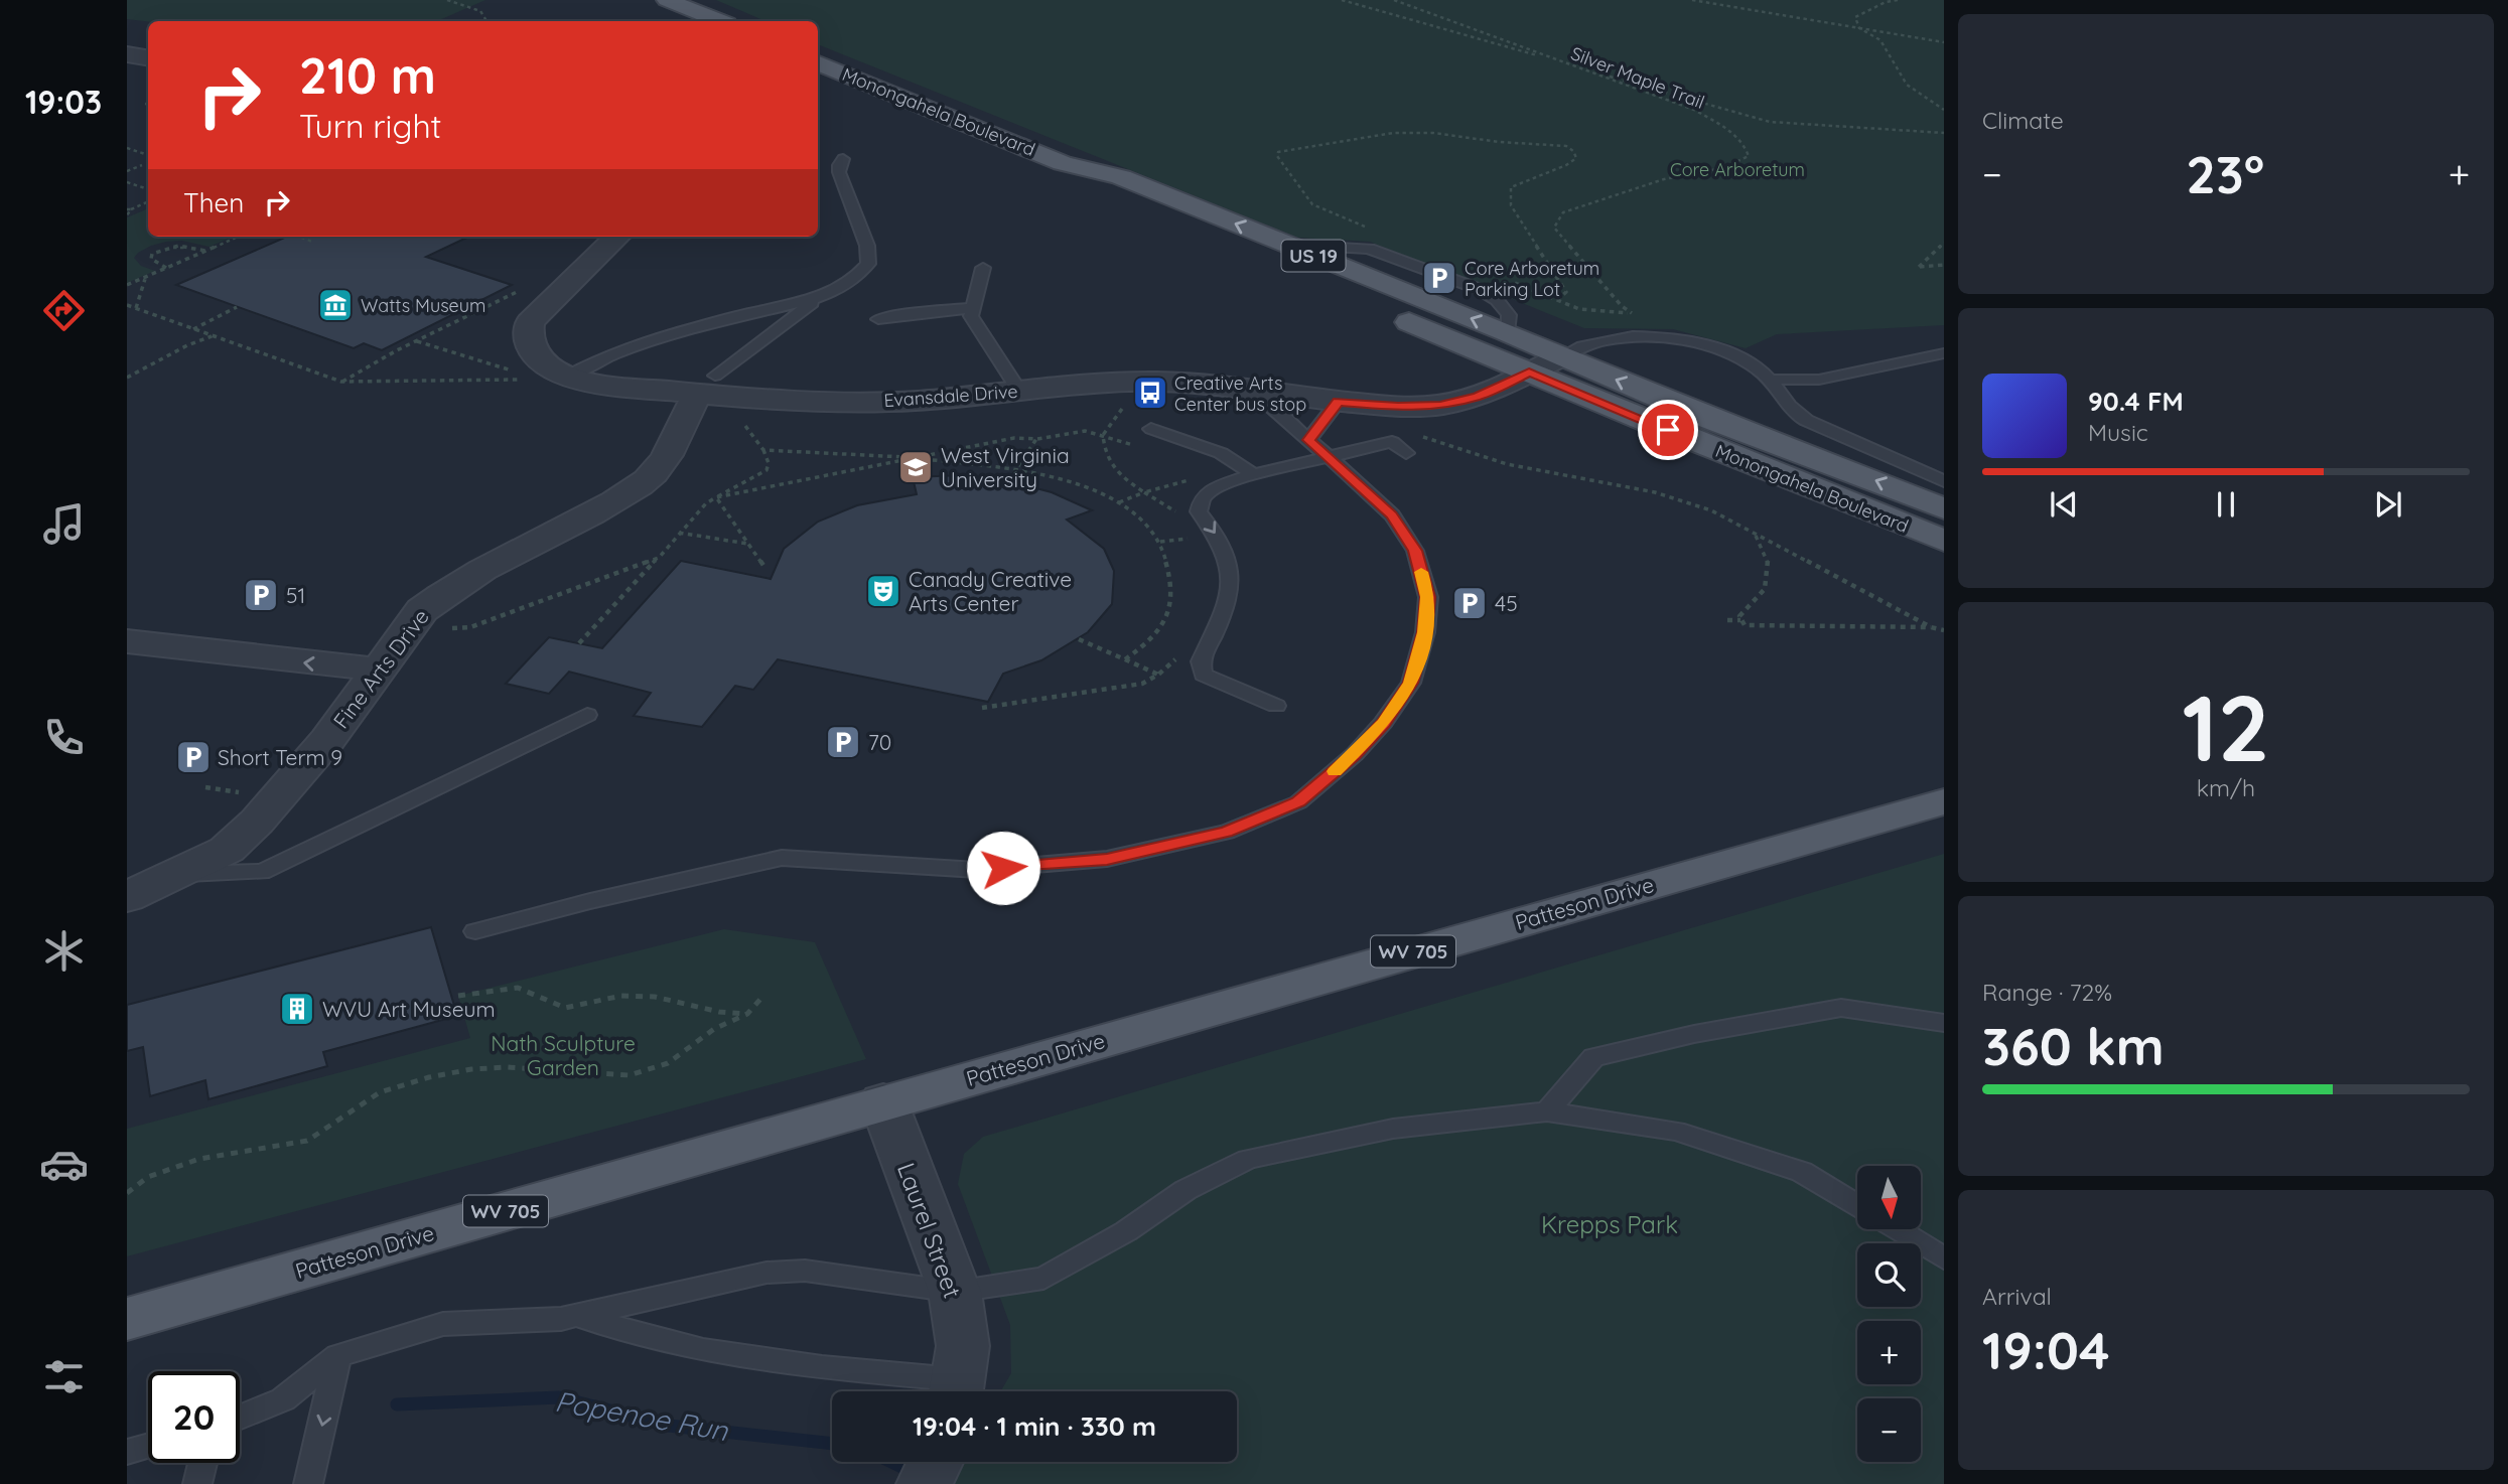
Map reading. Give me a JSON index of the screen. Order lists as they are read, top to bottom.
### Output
{
  "streets": {
    "main road": [
      "Monongahela Boulevard",
      "US 19",
      "Patteson Drive",
      "WV 705"
    ],
    "street": ["Evansdale Drive", "Fine Arts Drive", "Laurel Street"],
    "path": ["Silver Maple Trail"]
  },
  "crossings": [
    ["Monongahela Boulevard", "Evansdale Drive"],
    ["Evansdale Drive", "Fine Arts Drive"],
    ["Patteson Drive", "Laurel Street"]
  ],
  "water": ["Popenoe Run"],
  "parks": ["Core Arboretum", "Nath Sculpture Garden", "Krepps Park"],
  "places": {
    "parking": [
      "Core Arboretum Parking Lot",
      "51",
      "45",
      "70",
      "Short Term 9"
    ],
    "museum": ["Watts Museum"],
    "bus stop": ["Creative Arts Center bus stop"],
    "school or university": ["West Virginia University"],
    "theatre": ["Canady Creative Arts Center"],
    "building": ["WVU Art Museum"]
  },
  "north": "bottom",
  "page": {
    "tabs": "19:03",
    "tile": [
      "Climate",
      ["12", "km/h"],
      ["Range · 72%", "360 km"],
      ["Arrival", "19:04"]
    ],
    "turn": ["210 m", "Turn right"],
    "heat": ["−", "23°", "+"],
    "then": "Then",
    "song": ["90.4 FM", "Music"],
    "map_buttons": ["+", "−"],
    "limit": "20",
    "trip": "19:04 · 1 min · 330 m"
  }
}
